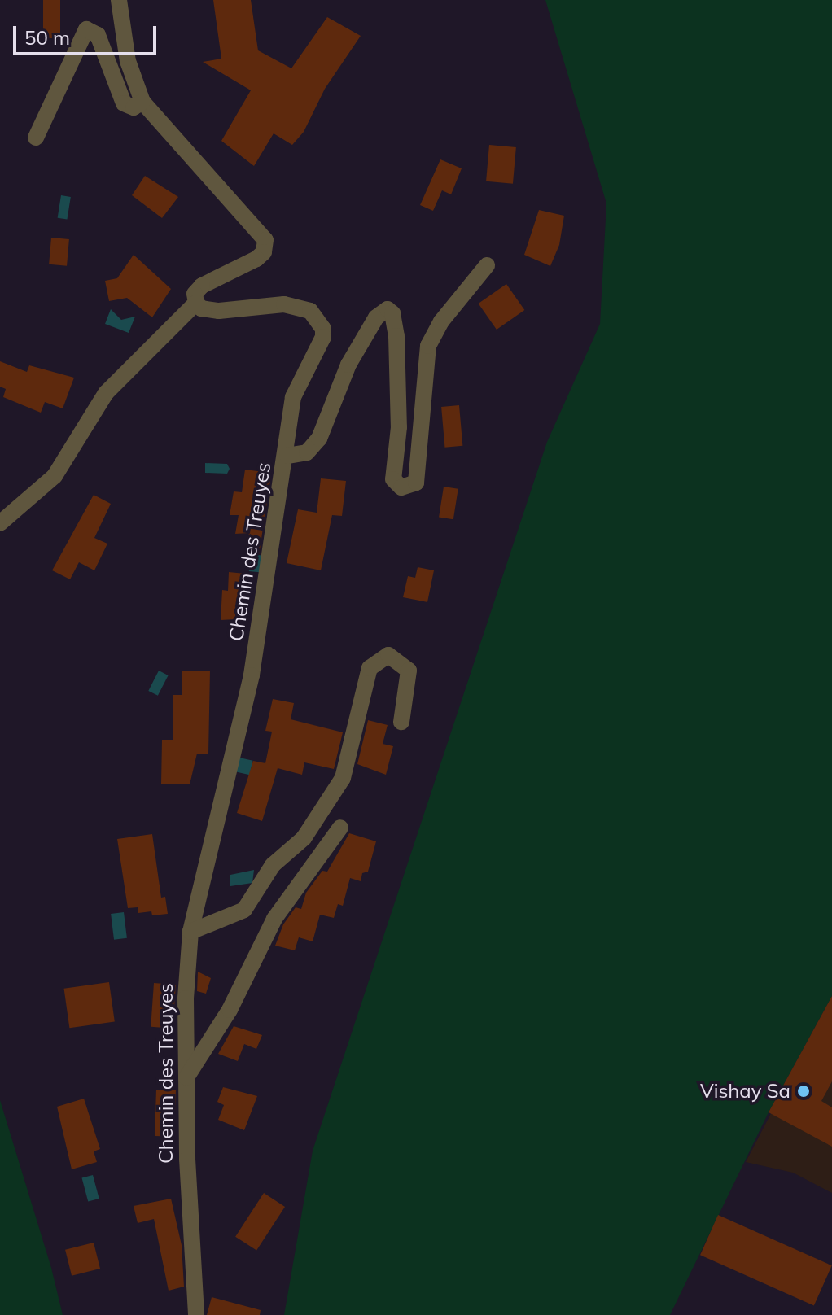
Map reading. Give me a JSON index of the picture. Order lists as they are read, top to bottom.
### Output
{
  "streets": {
    "street": ["Chemin des Treuyes"]
  },
  "places": ["Vishay Sa"],
  "scale_bar": "50 m"
}
